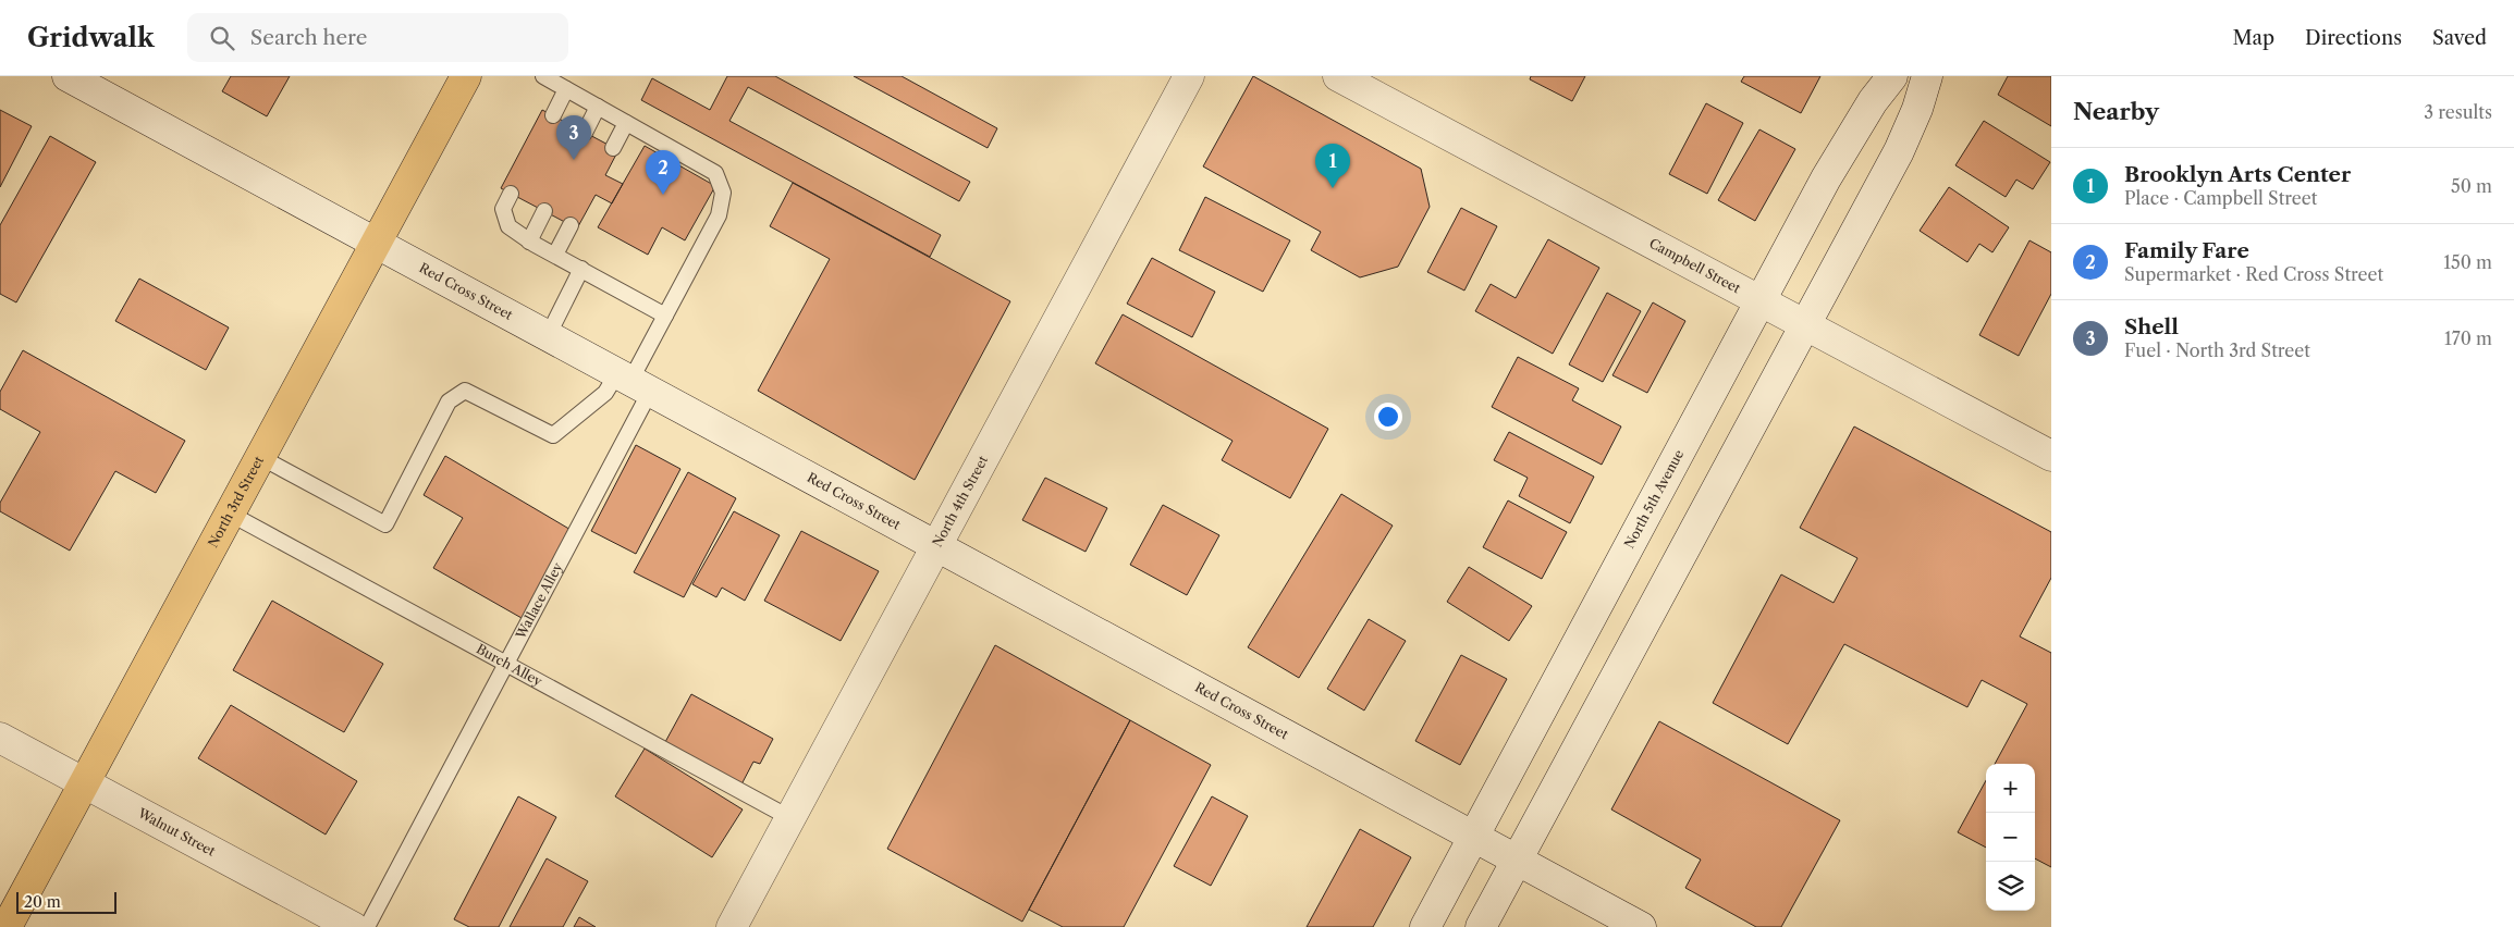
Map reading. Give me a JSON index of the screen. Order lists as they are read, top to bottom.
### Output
{
  "streets": {
    "main road": ["North 3rd Street"],
    "street": [
      "Campbell Street",
      "Red Cross Street",
      "North 5th Avenue",
      "North 4th Street",
      "Walnut Street"
    ],
    "lane": ["Wallace Alley", "Burch Alley"]
  },
  "crossings": [
    ["Campbell Street", "North 5th Avenue"],
    ["Red Cross Street", "North 5th Avenue"],
    ["Red Cross Street", "North 3rd Street"],
    ["Red Cross Street", "North 4th Street"],
    ["Red Cross Street", "Wallace Alley"],
    ["North 3rd Street", "Burch Alley"],
    ["North 3rd Street", "Walnut Street"],
    ["North 4th Street", "Burch Alley"],
    ["Wallace Alley", "Burch Alley"]
  ],
  "scale_bar": "20 m",
  "page": {
    "header": "Gridwalk",
    "search": "Search here",
    "nav": ["Map", "Directions", "Saved"],
    "heading": ["Nearby", "3 results"],
    "pins": ["3", "1", "2"],
    "list": [
      {
        "mark": "1",
        "name": "Brooklyn Arts Center",
        "note": "Place · Campbell Street",
        "value": "50 m"
      },
      {
        "mark": "2",
        "name": "Family Fare",
        "note": "Supermarket · Red Cross Street",
        "value": "150 m"
      },
      {
        "mark": "3",
        "name": "Shell",
        "note": "Fuel · North 3rd Street",
        "value": "170 m"
      }
    ],
    "map_buttons": ["+", "−"],
    "scale": "20 m"
  }
}
